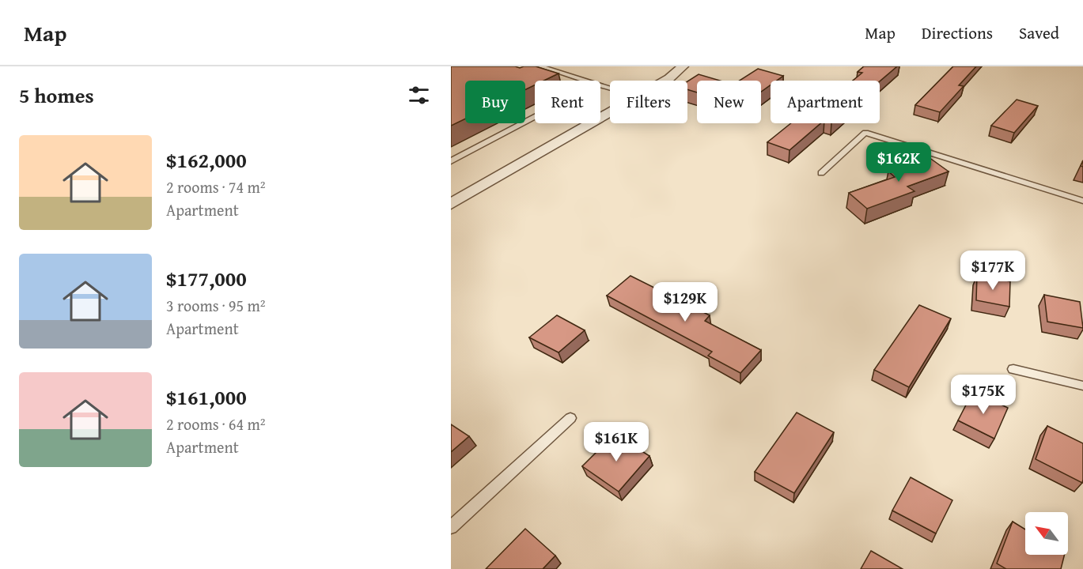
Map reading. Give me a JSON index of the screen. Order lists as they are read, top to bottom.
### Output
{
  "north": "top left",
  "page": {
    "header": "Map",
    "nav": ["Map", "Directions", "Saved"],
    "heading": "5 homes",
    "chip": [
      "Buy",
      "Rent",
      "Filters",
      "New",
      "Apartment"
    ],
    "list": [
      {
        "name": "$162,000",
        "note": "2 rooms · 74 m² · Apartment"
      },
      {
        "name": "$177,000",
        "note": "3 rooms · 95 m² · Apartment"
      },
      {
        "name": "$161,000",
        "note": "2 rooms · 64 m² · Apartment"
      }
    ],
    "price": [
      "$162K",
      "$177K",
      "$129K",
      "$175K",
      "$161K"
    ]
  }
}
